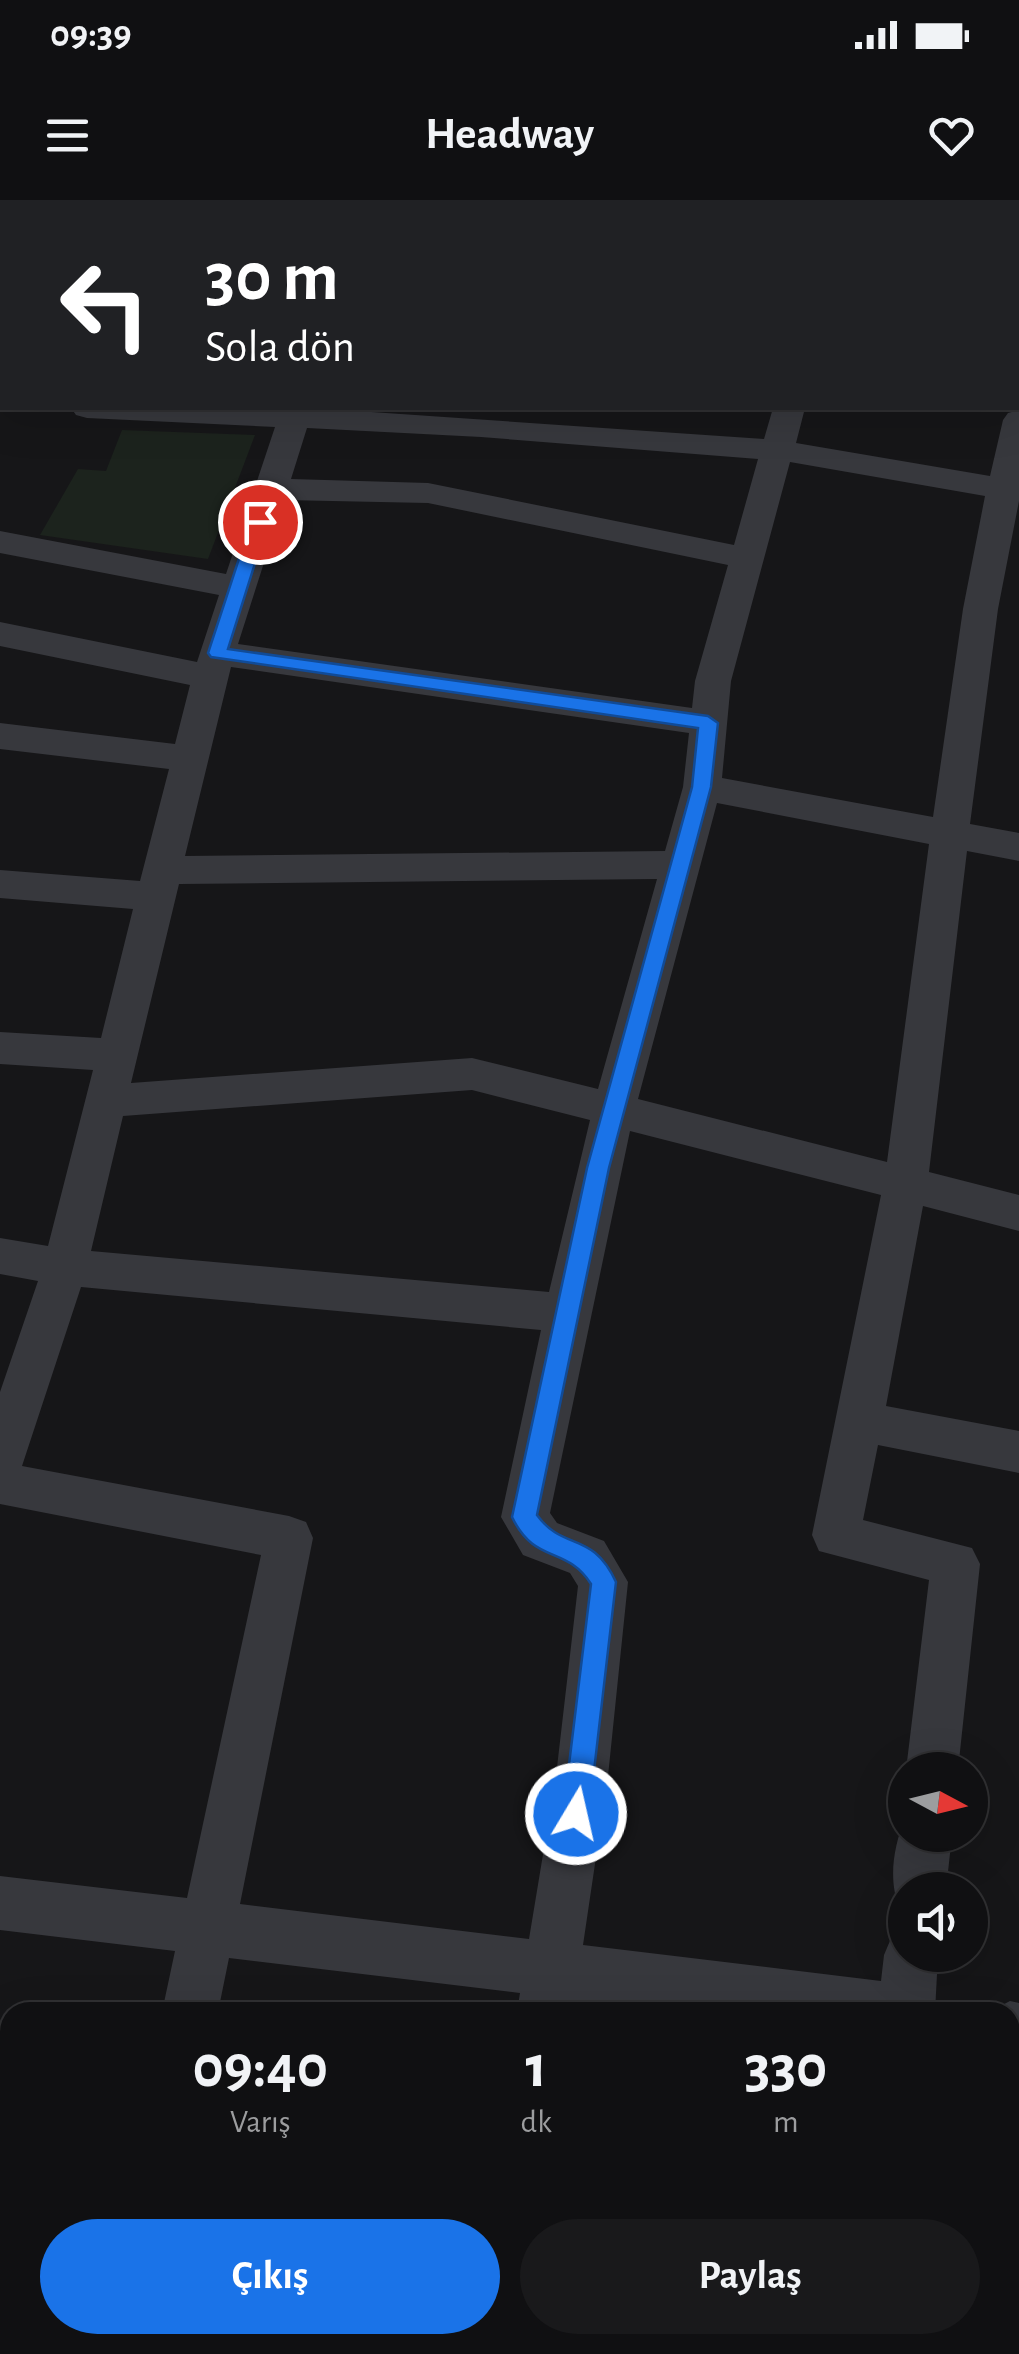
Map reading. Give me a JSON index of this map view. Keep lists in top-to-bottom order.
{
  "north": "right",
  "page": {
    "status": "09:39",
    "header": "Headway",
    "turn": ["30 m", "Sola dön"],
    "eta": [
      "09:40",
      "Varış",
      "1",
      "dk",
      "330",
      "m"
    ],
    "buttons": ["Çıkış", "Paylaş"]
  }
}
